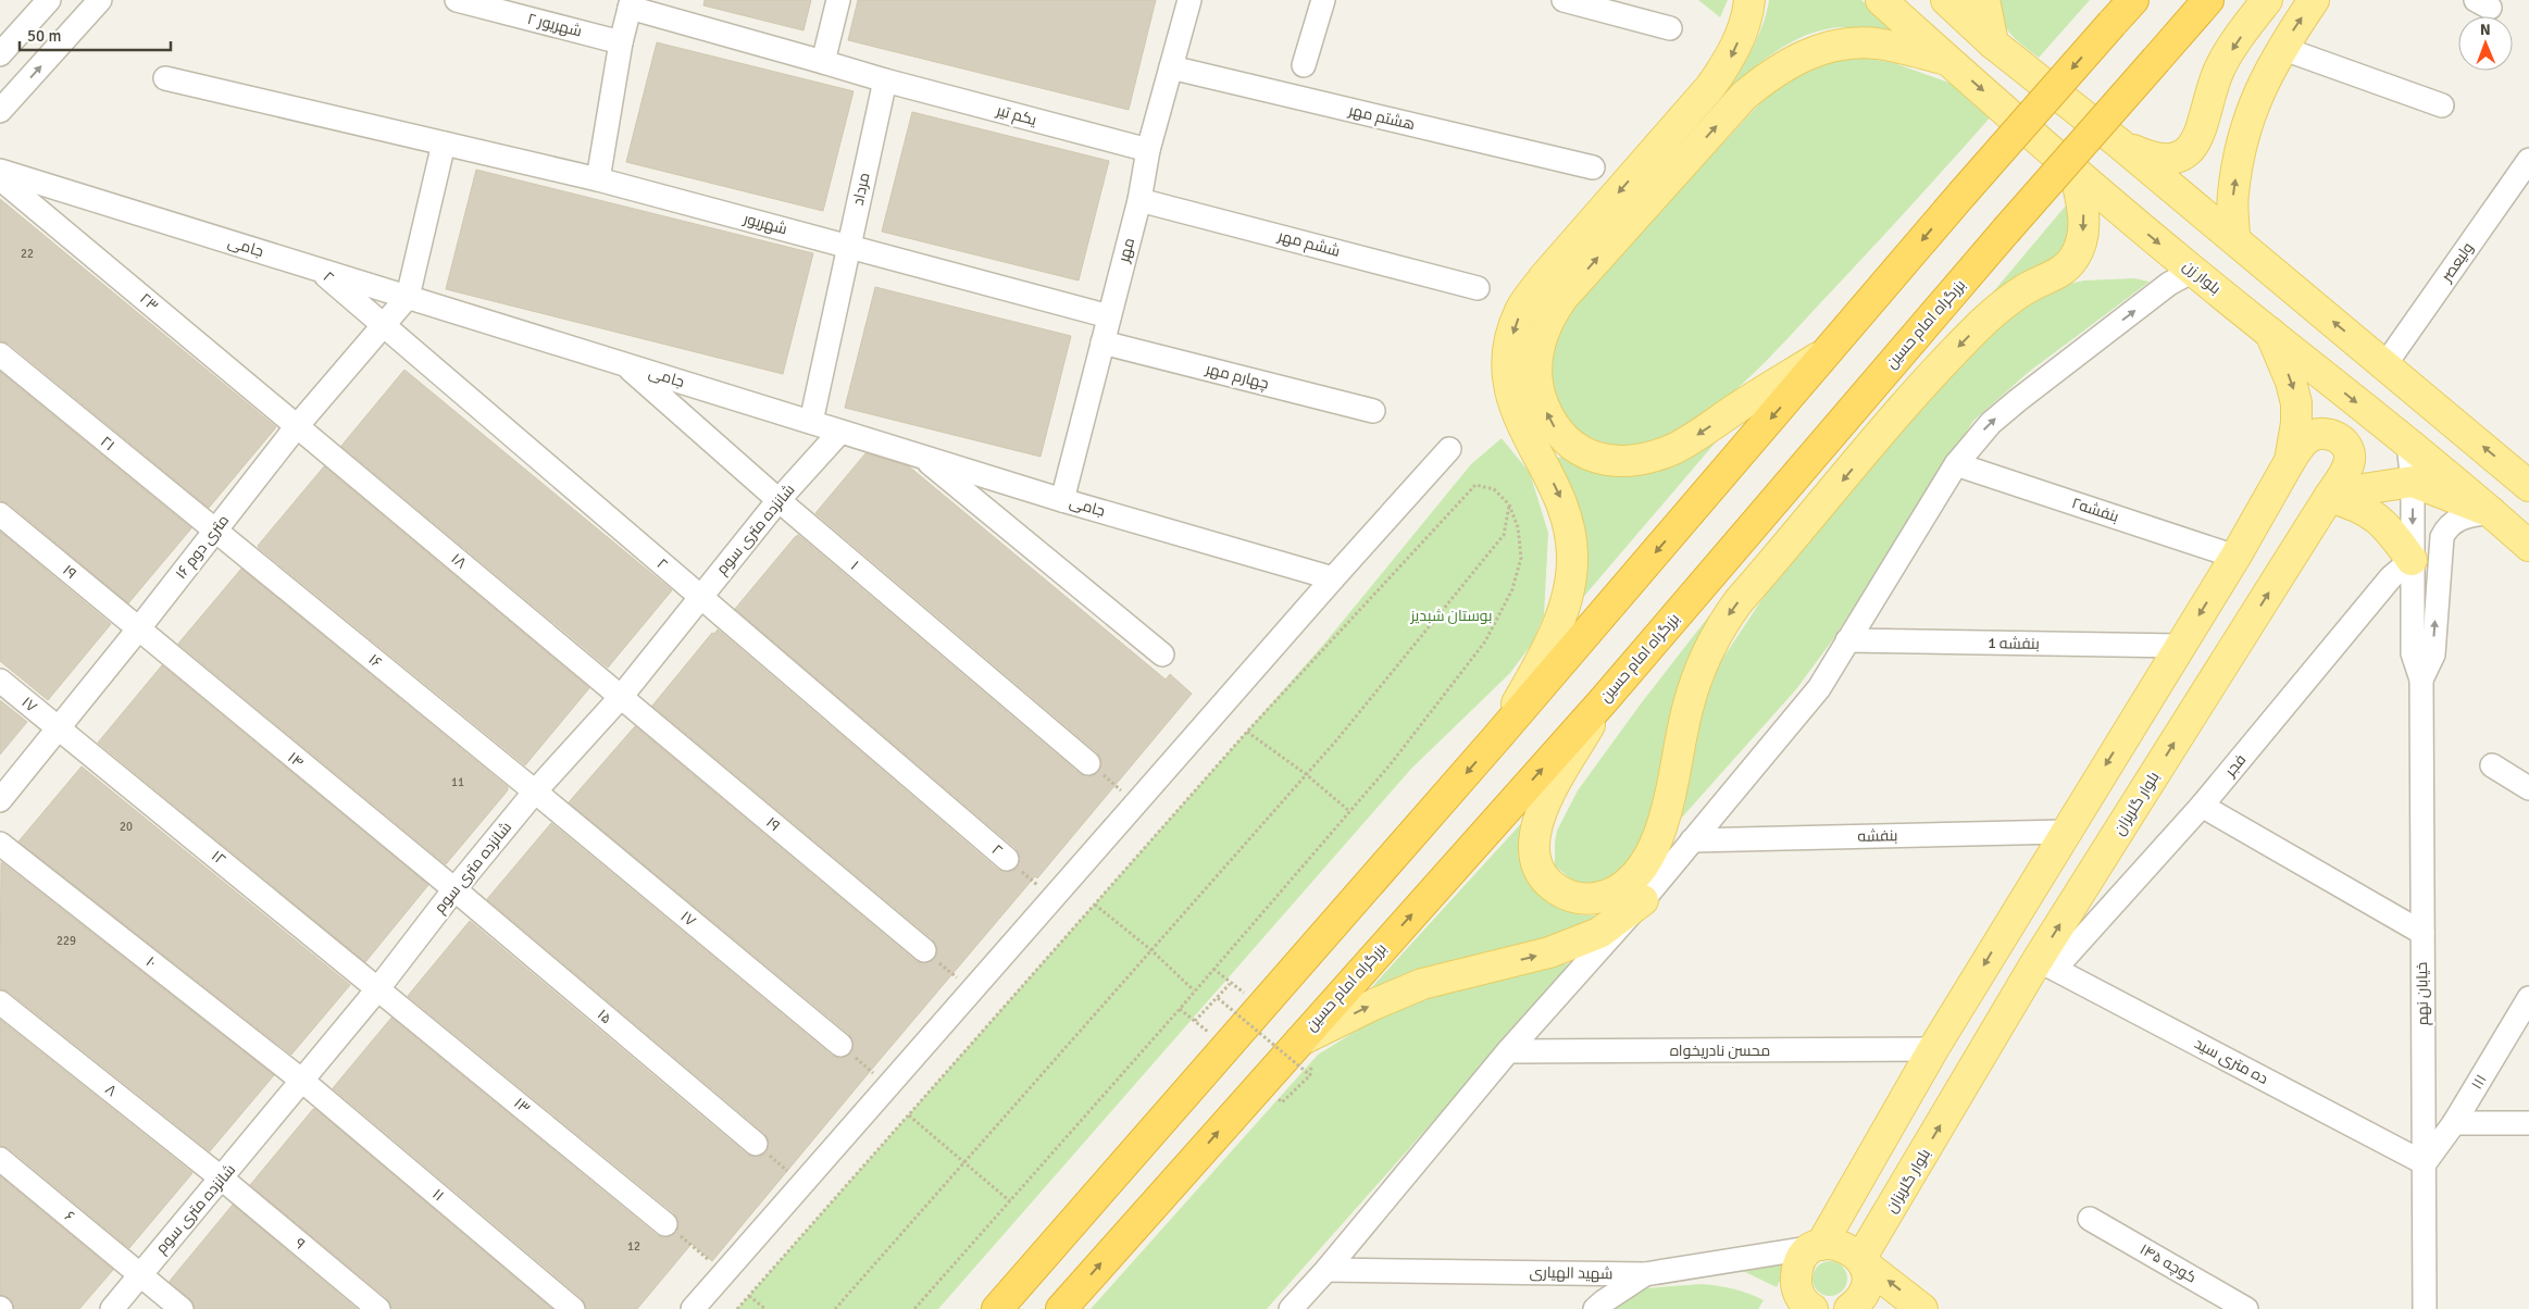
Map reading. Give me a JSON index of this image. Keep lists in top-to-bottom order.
{
  "streets": {
    "highway": ["بزرگراه امام حسین"],
    "main road": ["بلوار زن", "بلوار گلریزان"],
    "street": [
      "شهریور ۲",
      "یکم تیر",
      "هشتم مهر",
      "مرداد",
      "شهریور",
      "ششم مهر",
      "جامی",
      "مهر",
      "ولیعصر",
      "۲",
      "۲۳",
      "چهارم مهر",
      "۲۱",
      "بنفشه۲",
      "شانزده متری سوم",
      "۱۶ متری دوم",
      "۱۸",
      "۱",
      "۱۹",
      "بنفشه 1",
      "۱۶",
      "۱۷",
      "۱۴",
      "فجر",
      "بنفشه",
      "۱۲",
      "۱۰",
      "خیابان نهم",
      "۱۵",
      "محسن نادریخواه",
      "ده متری سید",
      "۱۱۱",
      "۸",
      "۱۳",
      "۱۱",
      "۶",
      "۹",
      "کوچه ۱۴۵",
      "شهید الهیاری"
    ]
  },
  "crossings": [
    ["یکم تیر", "مرداد"],
    ["یکم تیر", "مهر"],
    ["هشتم مهر", "مهر"],
    ["مرداد", "شهریور"],
    ["مرداد", "جامی"],
    ["شهریور", "مهر"],
    ["ششم مهر", "مهر"],
    ["جامی", "مهر"],
    ["جامی", "۲"],
    ["جامی", "شانزده متری سوم"],
    ["جامی", "۱۶ متری دوم"],
    ["جامی", "۱"],
    ["مهر", "چهارم مهر"],
    ["۲", "شانزده متری سوم"],
    ["۲", "۱۶ متری دوم"],
    ["بلوار زن", "خیابان نهم"],
    ["۲۳", "۱۶ متری دوم"],
    ["۲۳", "۱۸"],
    ["۲۱", "۱۶ متری دوم"],
    ["۲۱", "۱۶"],
    ["شانزده متری سوم", "۱۸"],
    ["شانزده متری سوم", "۱"],
    ["شانزده متری سوم", "۱۹"],
    ["شانزده متری سوم", "۱۶"],
    ["شانزده متری سوم", "۱۷"],
    ["شانزده متری سوم", "۱۴"],
    ["شانزده متری سوم", "۱۲"],
    ["شانزده متری سوم", "۱۰"],
    ["شانزده متری سوم", "۱۵"],
    ["شانزده متری سوم", "۸"],
    ["شانزده متری سوم", "۱۳"],
    ["شانزده متری سوم", "۱۱"],
    ["شانزده متری سوم", "۶"],
    ["شانزده متری سوم", "۹"],
    ["۱۶ متری دوم", "۱۸"],
    ["۱۶ متری دوم", "۱۹"],
    ["۱۶ متری دوم", "۱۶"],
    ["۱۶ متری دوم", "۱۷"],
    ["۱۶ متری دوم", "۱۴"],
    ["۱۶ متری دوم", "۱۲"],
    ["۱۸", "۱۹"],
    ["۱۹", "۱۴"],
    ["۱۶", "۱۷"],
    ["۱۷", "۱۲"],
    ["۱۴", "۱۵"],
    ["فجر", "بلوار گلریزان"],
    ["فجر", "خیابان نهم"],
    ["فجر", "ده متری سید"],
    ["بلوار گلریزان", "ده متری سید"],
    ["۱۲", "۱۳"],
    ["۱۰", "۱۱"],
    ["خیابان نهم", "ده متری سید"],
    ["خیابان نهم", "۱۱۱"],
    ["ده متری سید", "۱۱۱"],
    ["۸", "۹"]
  ],
  "parks": ["بوستان شبدیز"],
  "house_numbers": [
    "22",
    "11",
    "20",
    "229",
    "12"
  ],
  "scale_bar": "50 m",
  "north": "top"
}
